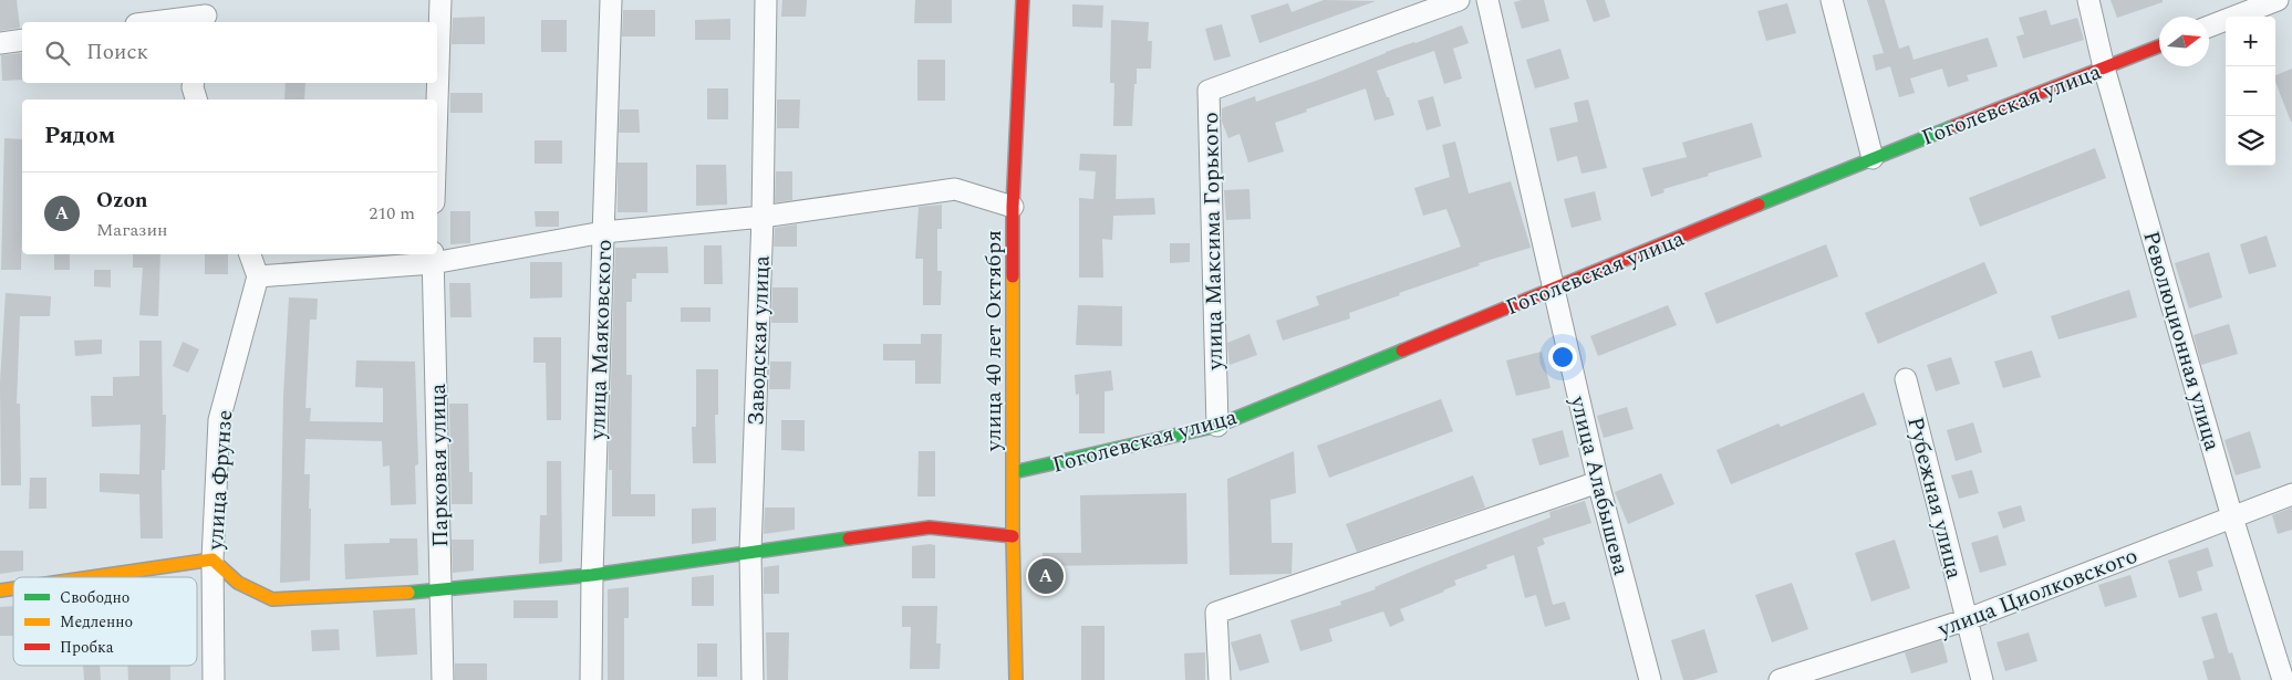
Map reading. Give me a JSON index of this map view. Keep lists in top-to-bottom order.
{
  "streets": {
    "street": [
      "Гоголевская улица",
      "улица Максима Горького",
      "улица Маяковского",
      "Заводская улица",
      "улица 40 лет Октября",
      "Революционная улица",
      "Парковая улица",
      "улица Фрунзе",
      "улица Алабышева",
      "Рубежная улица",
      "улица Циолковского"
    ]
  },
  "crossings": [
    ["Гоголевская улица", "улица Максима Горького"],
    ["Гоголевская улица", "улица 40 лет Октября"],
    ["Гоголевская улица", "Революционная улица"],
    ["Гоголевская улица", "улица Алабышева"],
    ["Революционная улица", "улица Циолковского"],
    ["Рубежная улица", "улица Циолковского"]
  ],
  "legend": ["Свободно", "Медленно", "Пробка"],
  "north": "right",
  "page": {
    "map_buttons": ["+", "−"],
    "search": "Поиск",
    "heading": "Рядом",
    "list": [
      {
        "mark": "A",
        "name": "Ozon",
        "note": "Магазин",
        "value": "210 m"
      }
    ],
    "pins": "A"
  }
}
